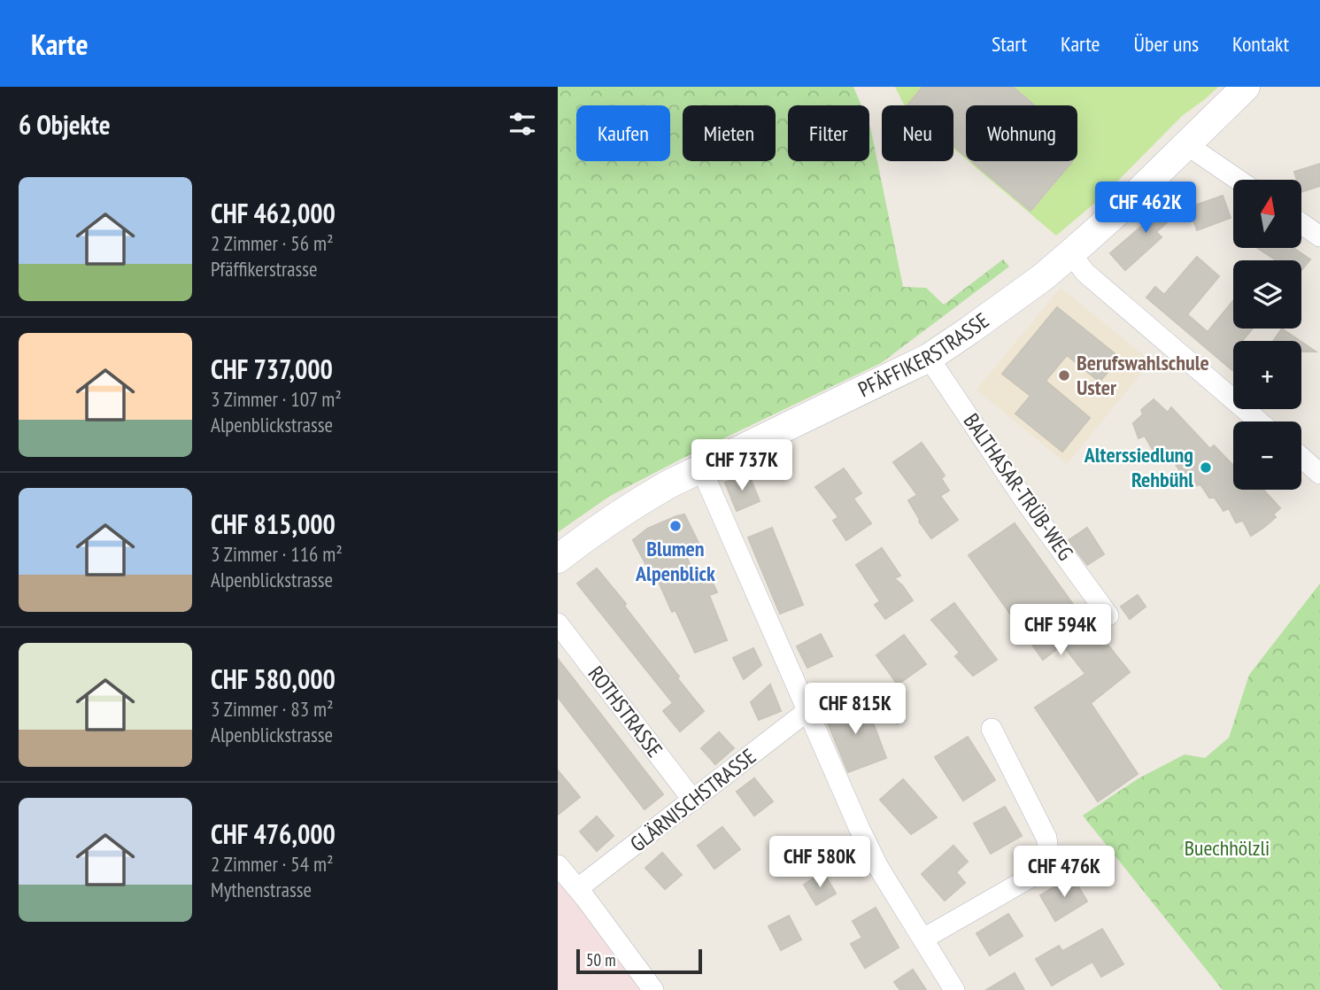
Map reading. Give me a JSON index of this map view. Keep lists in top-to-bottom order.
{
  "streets": {
    "main road": ["PFÄFFIKERSTRASSE"],
    "street": ["BALTHASAR-TRÜB-WEG", "ROTHSTRASSE", "GLÄRNISCHSTRASSE"]
  },
  "crossings": [
    ["PFÄFFIKERSTRASSE", "BALTHASAR-TRÜB-WEG"],
    ["ROTHSTRASSE", "GLÄRNISCHSTRASSE"]
  ],
  "parks": ["Buechhölzli"],
  "places": ["Berufswahlschule Uster", "Alterssiedlung Rehbühl", "Blumen Alpenblick"],
  "scale_bar": "50 m",
  "north": "top",
  "page": {
    "header": "Karte",
    "nav": [
      "Start",
      "Karte",
      "Über uns",
      "Kontakt"
    ],
    "heading": "6 Objekte",
    "chip": [
      "Kaufen",
      "Mieten",
      "Filter",
      "Neu",
      "Wohnung"
    ],
    "list": [
      {
        "name": "CHF 462,000",
        "note": "2 Zimmer · 56 m² · Pfäffikerstrasse"
      },
      {
        "name": "CHF 737,000",
        "note": "3 Zimmer · 107 m² · Alpenblickstrasse"
      },
      {
        "name": "CHF 815,000",
        "note": "3 Zimmer · 116 m² · Alpenblickstrasse"
      },
      {
        "name": "CHF 580,000",
        "note": "3 Zimmer · 83 m² · Alpenblickstrasse"
      },
      {
        "name": "CHF 476,000",
        "note": "2 Zimmer · 54 m² · Mythenstrasse"
      }
    ],
    "map_buttons": ["+", "−"],
    "price": [
      "CHF 462K",
      "CHF 737K",
      "CHF 594K",
      "CHF 815K",
      "CHF 580K",
      "CHF 476K"
    ],
    "scale": "50 m"
  }
}
